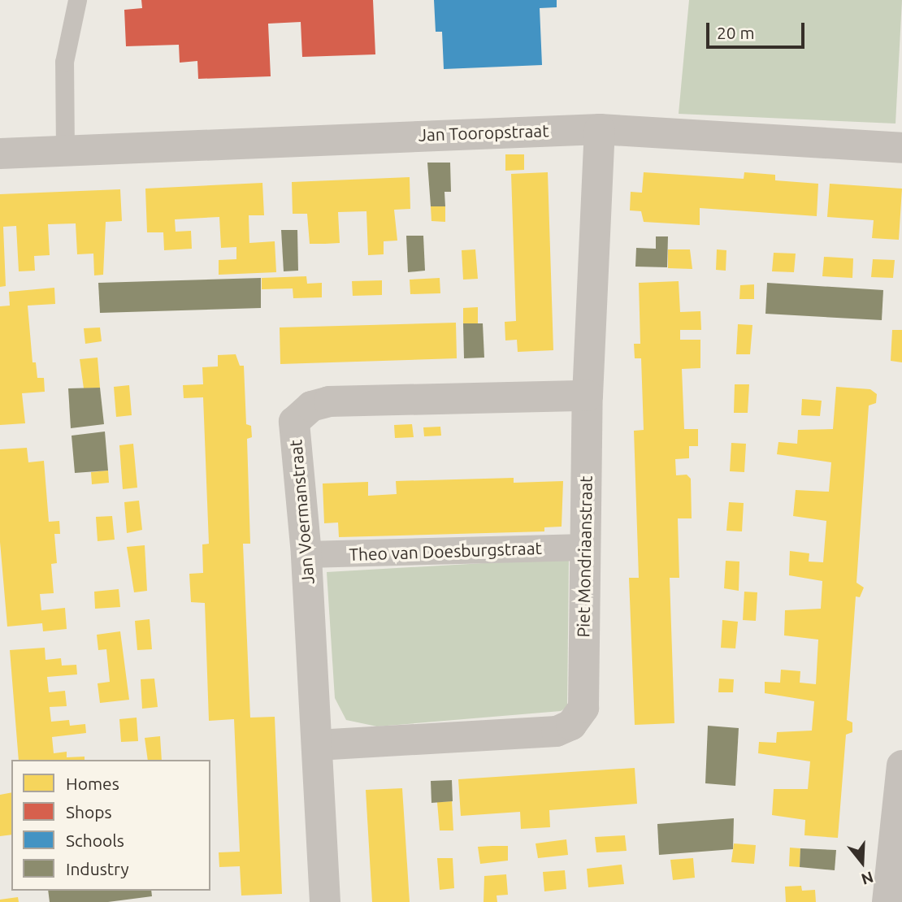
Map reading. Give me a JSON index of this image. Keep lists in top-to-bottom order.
{
  "streets": {
    "street": [
      "Jan Tooropstraat",
      "Jan Voermanstraat",
      "Theo van Doesburgstraat",
      "Piet Mondriaanstraat"
    ]
  },
  "crossings": [
    ["Jan Tooropstraat", "Piet Mondriaanstraat"],
    ["Jan Voermanstraat", "Theo van Doesburgstraat"],
    ["Jan Voermanstraat", "Piet Mondriaanstraat"],
    ["Theo van Doesburgstraat", "Piet Mondriaanstraat"]
  ],
  "legend": [
    "Homes",
    "Shops",
    "Schools",
    "Industry"
  ],
  "scale_bar": "20 m",
  "north": "bottom"
}
